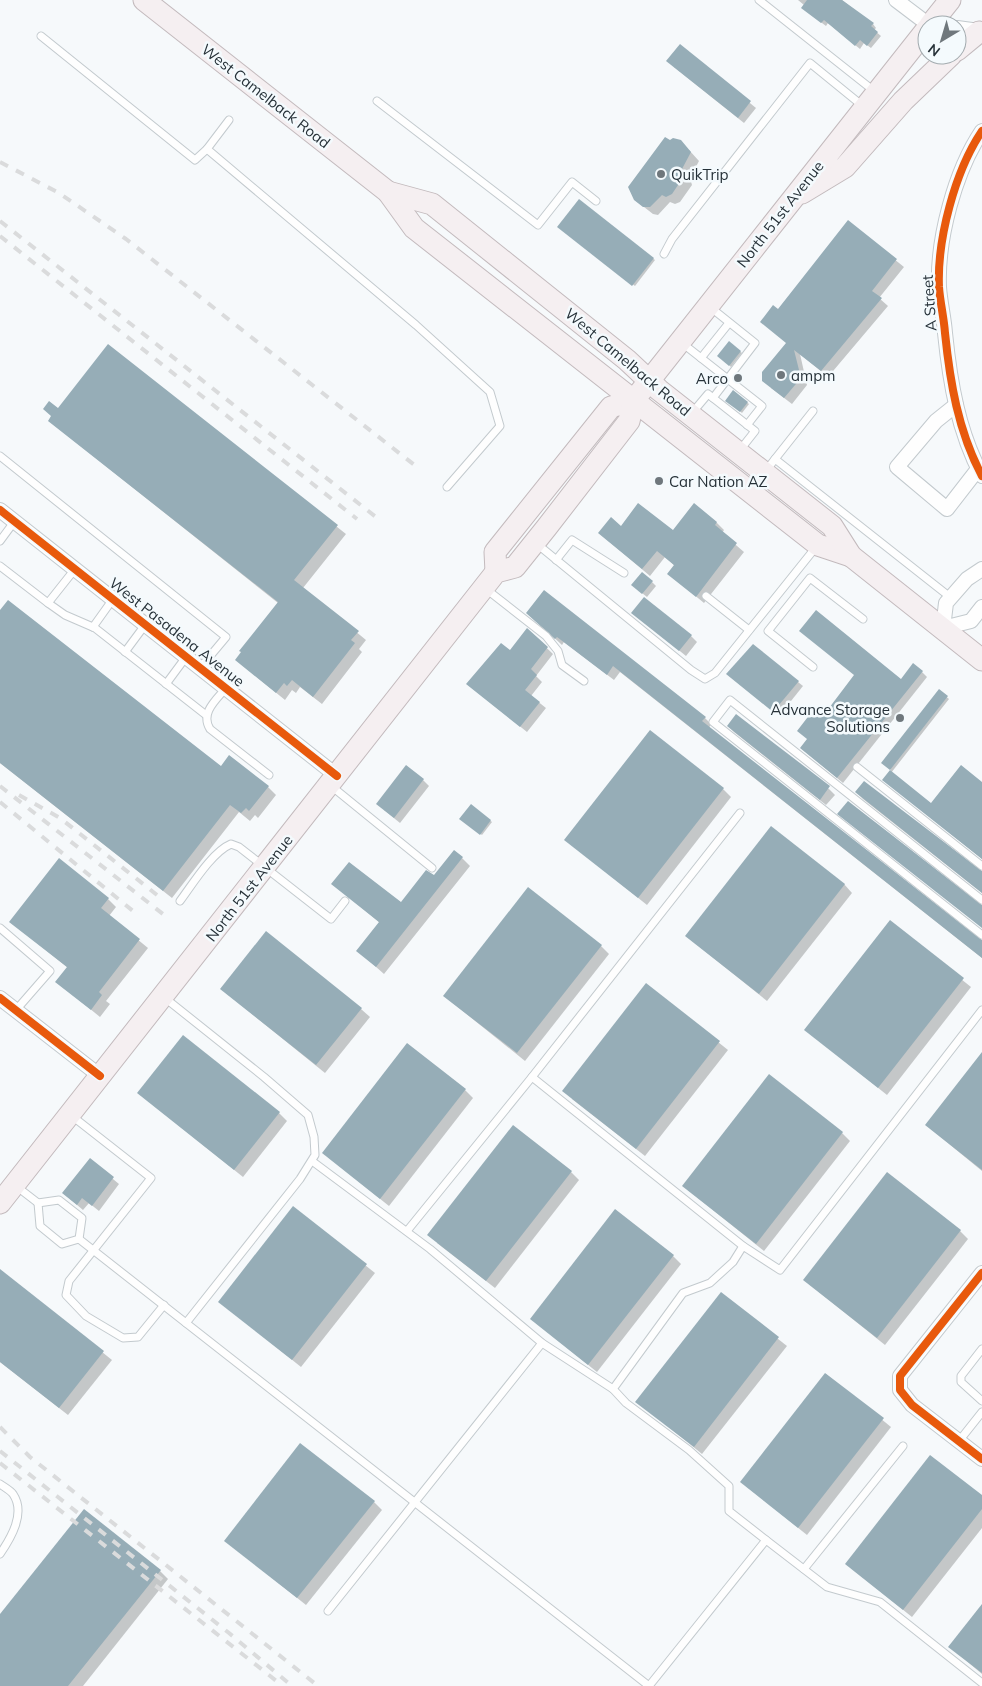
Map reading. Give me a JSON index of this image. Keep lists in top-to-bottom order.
{
  "streets": {
    "main road": ["West Camelback Road", "North 51st Avenue"],
    "street": ["A Street", "West Pasadena Avenue"]
  },
  "crossings": [
    ["West Camelback Road", "North 51st Avenue"],
    ["North 51st Avenue", "West Pasadena Avenue"]
  ],
  "places": [
    "QuikTrip",
    "ampm",
    "Arco",
    "Car Nation AZ",
    "Advance Storage Solutions"
  ],
  "north": "bottom left"
}
